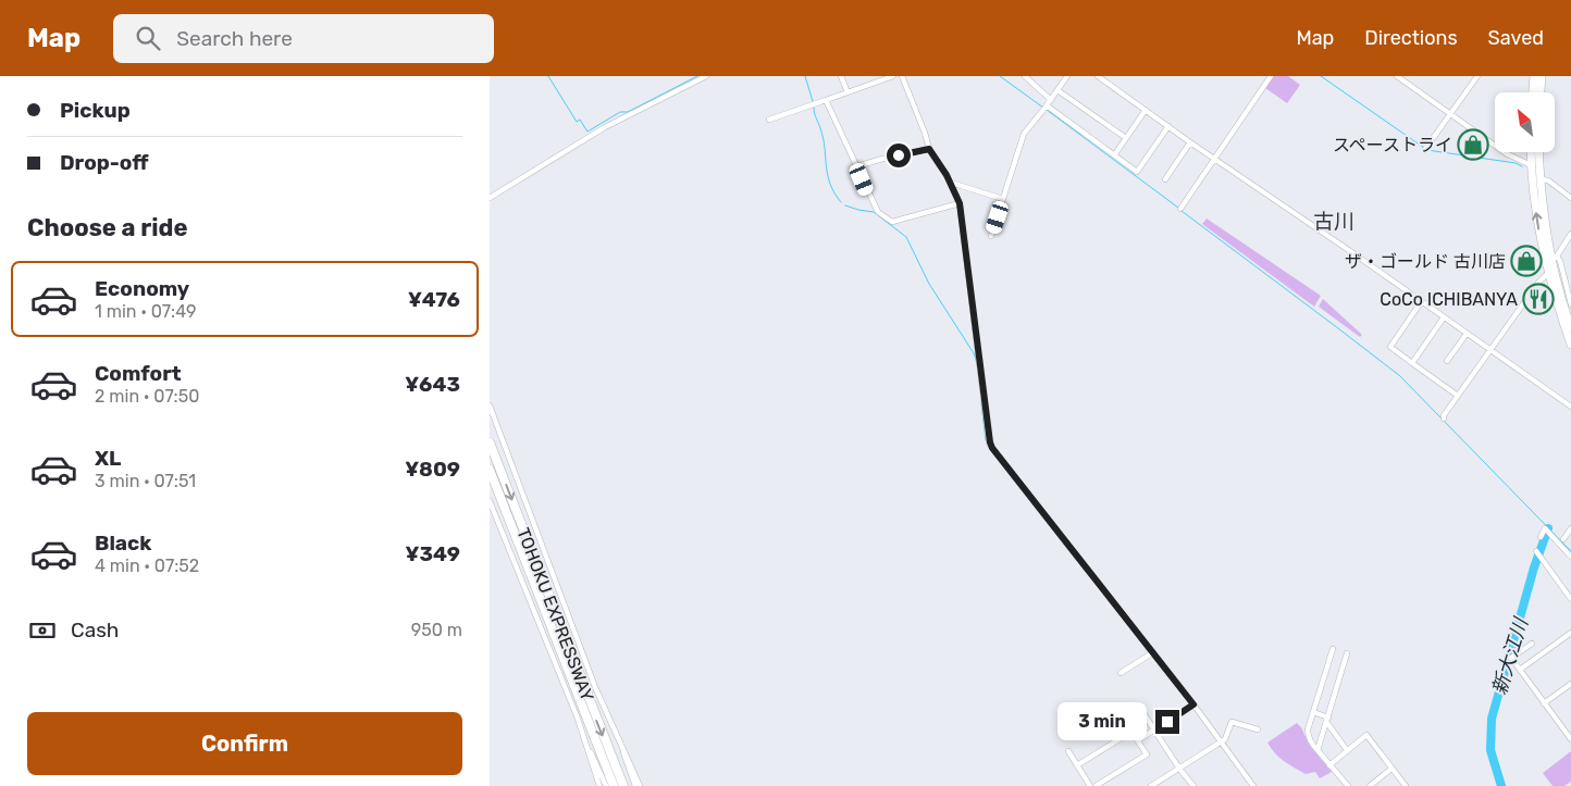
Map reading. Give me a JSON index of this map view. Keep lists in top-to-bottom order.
{
  "streets": {
    "highway": ["TOHOKU EXPRESSWAY"]
  },
  "districts": ["古川"],
  "water": ["新大江川"],
  "places": {
    "shop": ["スペーストライ", "ザ・ゴールド 古川店"],
    "restaurant": ["CoCo ICHIBANYA"]
  },
  "north": "top left",
  "page": {
    "header": "Map",
    "search": "Search here",
    "nav": ["Map", "Directions", "Saved"],
    "banner": ["Pickup", "Drop-off"],
    "heading": "Choose a ride",
    "list": [
      {
        "name": "Economy",
        "note": "1 min · 07:49",
        "value": "¥476"
      },
      {
        "name": "Comfort",
        "note": "2 min · 07:50",
        "value": "¥643"
      },
      {
        "name": "XL",
        "note": "3 min · 07:51",
        "value": "¥809"
      },
      {
        "name": "Black",
        "note": "4 min · 07:52",
        "value": "¥349"
      }
    ],
    "pay": ["Cash", "950 m"],
    "buttons": "Confirm",
    "bubble": "3 min"
  }
}
